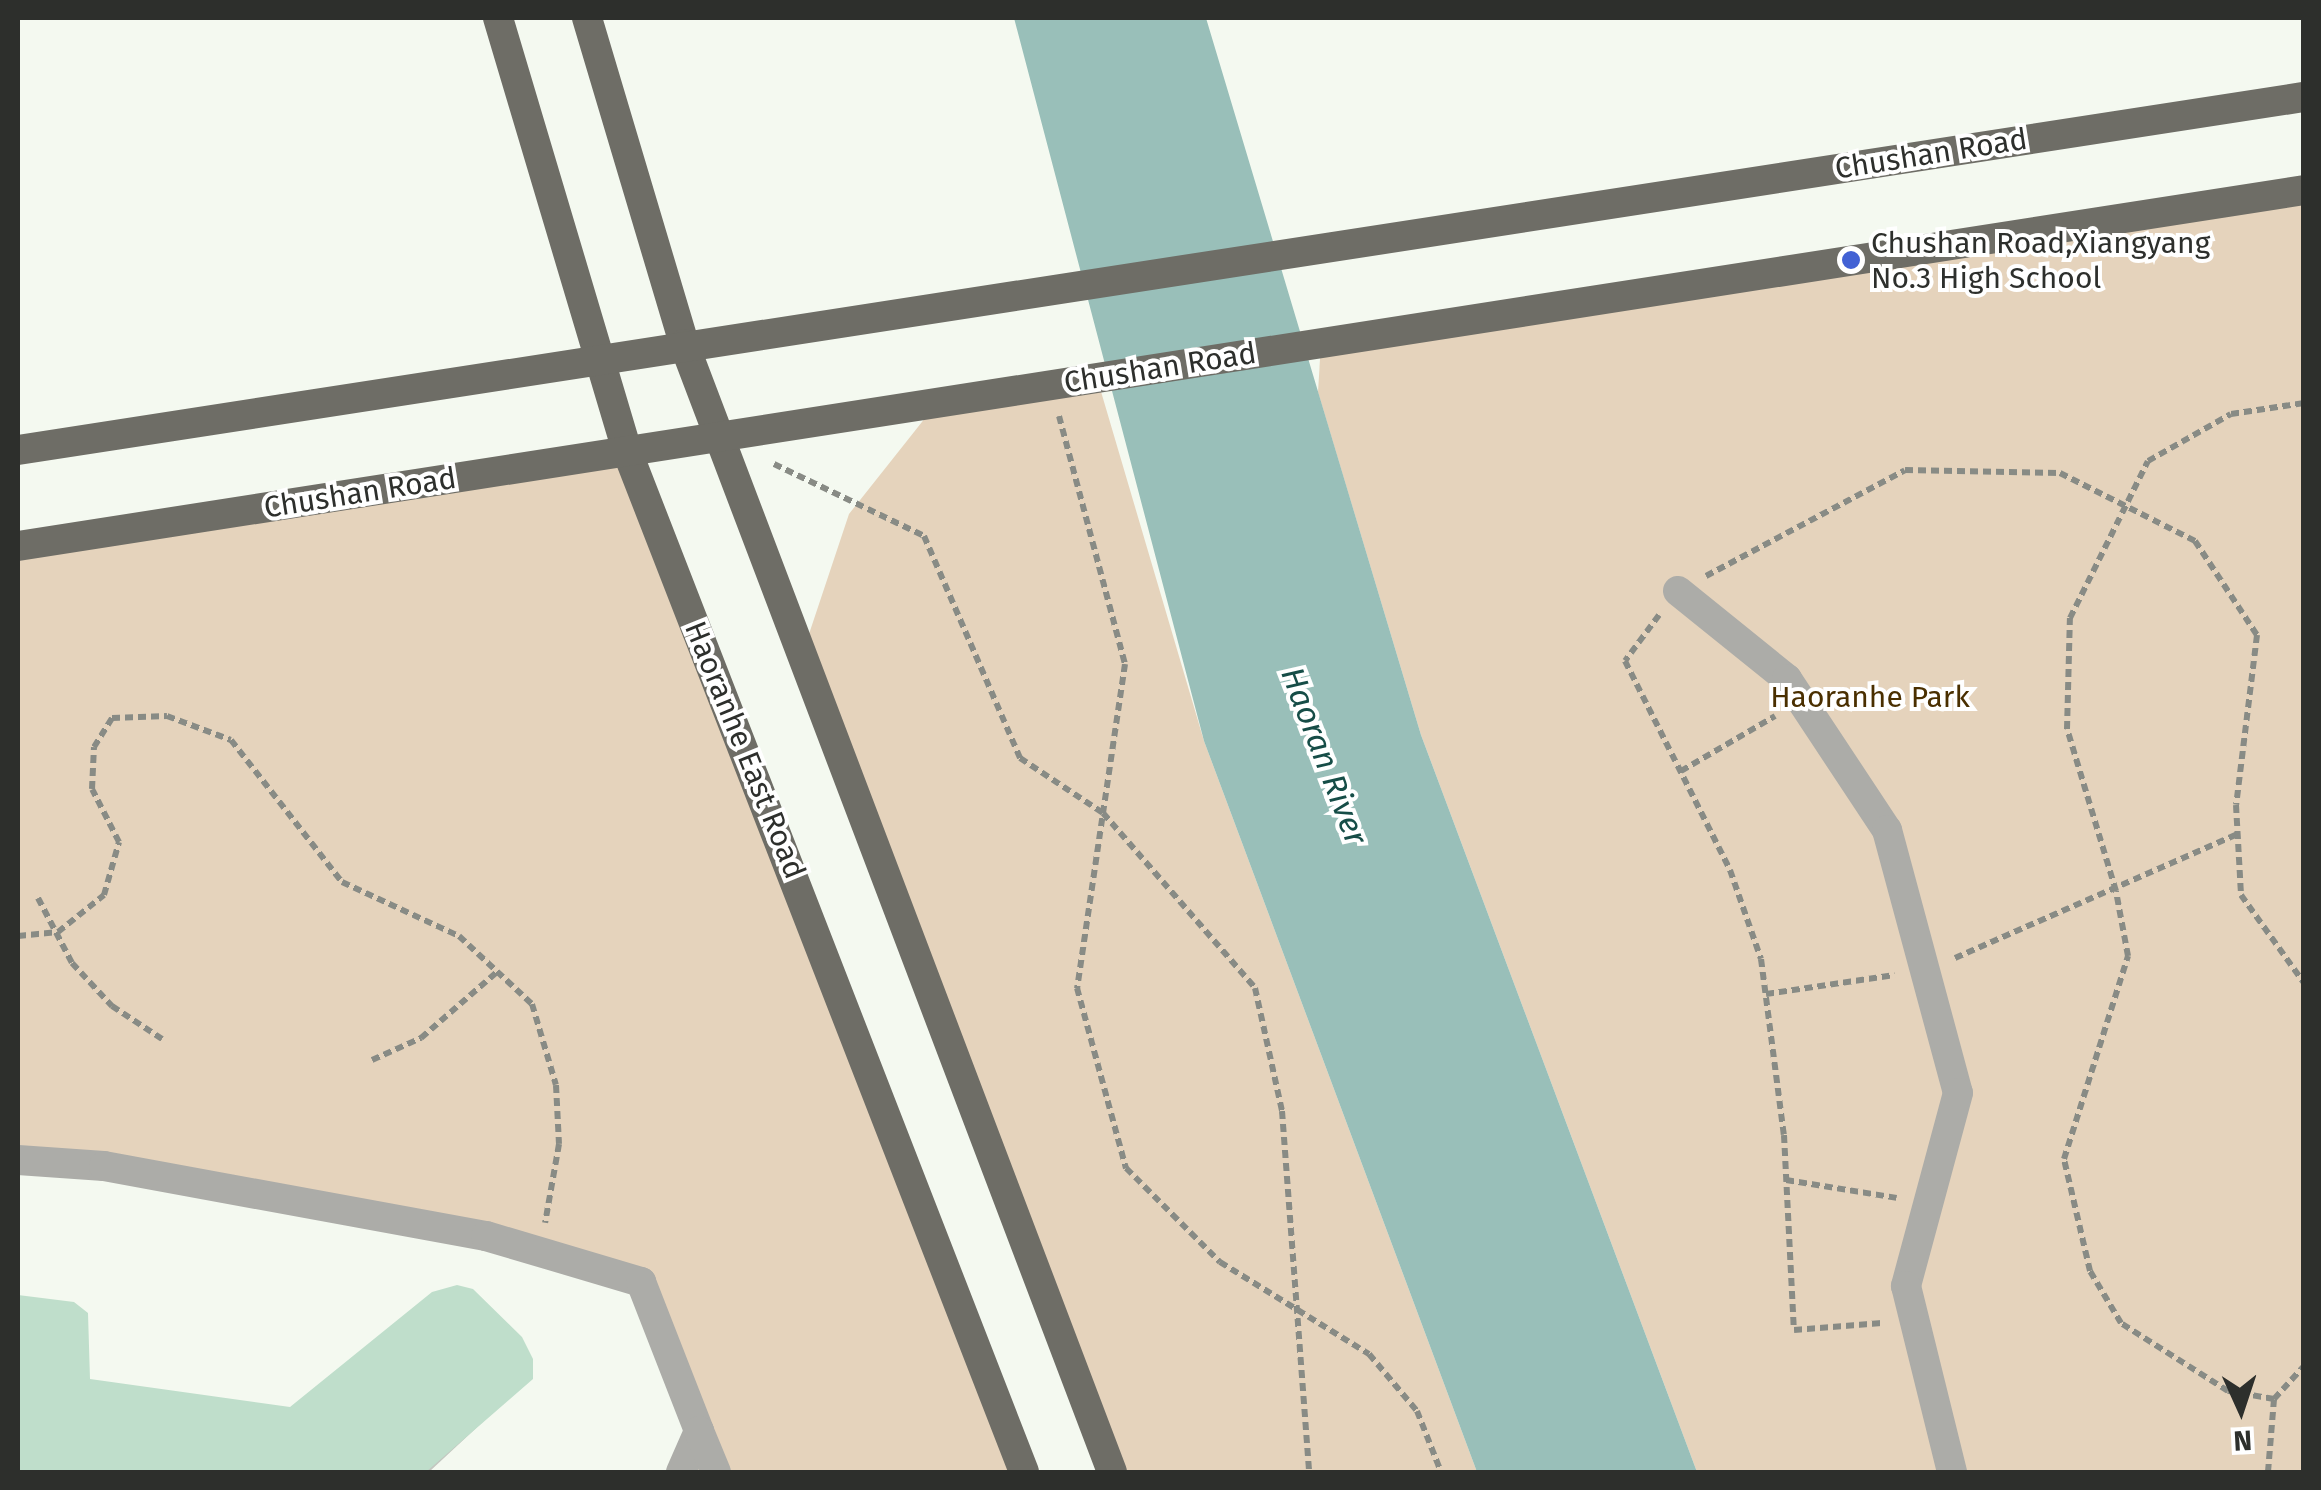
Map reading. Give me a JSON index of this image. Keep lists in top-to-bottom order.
{
  "streets": {
    "main road": ["Chushan Road", "Haoranhe East Road"]
  },
  "crossings": [
    ["Chushan Road", "Haoranhe East Road"]
  ],
  "water": ["Haoran River"],
  "parks": ["Haoranhe Park"],
  "places": ["Chushan Road,Xiangyang No.3 High School"],
  "north": "bottom"
}
